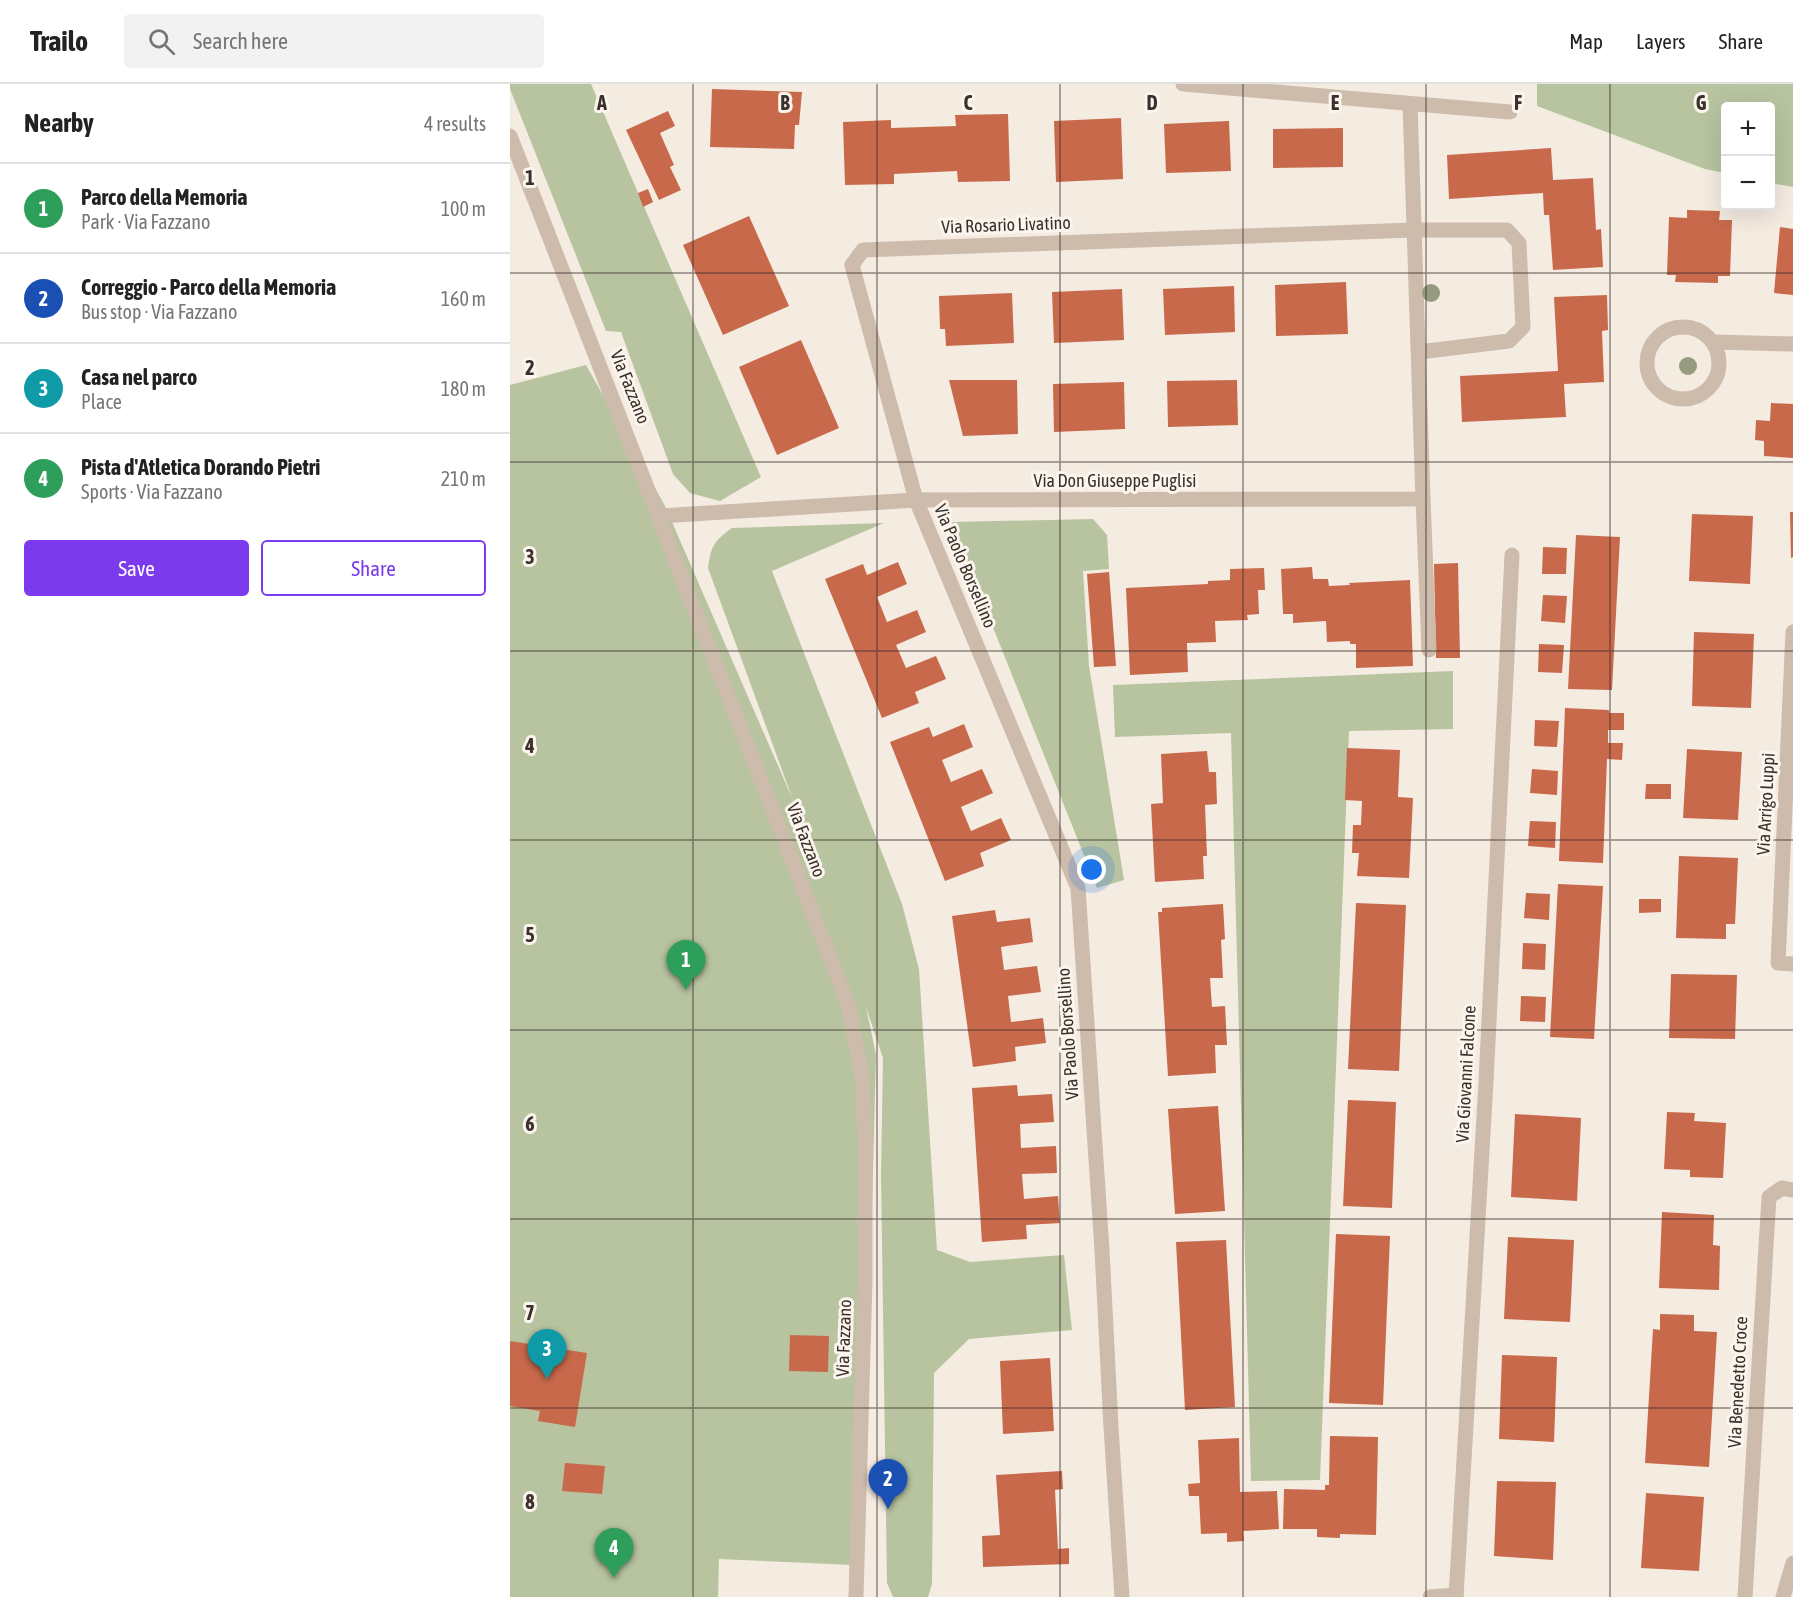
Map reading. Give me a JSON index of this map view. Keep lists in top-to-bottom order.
{
  "streets": {
    "street": [
      "Via Rosario Livatino",
      "Via Fazzano",
      "Via Don Giuseppe Puglisi",
      "Via Paolo Borsellino",
      "Via Arrigo Luppi",
      "Via Giovanni Falcone",
      "Via Benedetto Croce"
    ]
  },
  "crossings": [
    ["Via Rosario Livatino", "Via Don Giuseppe Puglisi"],
    ["Via Rosario Livatino", "Via Paolo Borsellino"],
    ["Via Fazzano", "Via Don Giuseppe Puglisi"],
    ["Via Don Giuseppe Puglisi", "Via Paolo Borsellino"]
  ],
  "page": {
    "header": "Trailo",
    "search": "Search here",
    "nav": ["Map", "Layers", "Share"],
    "heading": ["Nearby", "4 results"],
    "map_buttons": ["+", "−"],
    "list": [
      {
        "mark": "1",
        "name": "Parco della Memoria",
        "note": "Park · Via Fazzano",
        "value": "100 m"
      },
      {
        "mark": "2",
        "name": "Correggio - Parco della Memoria",
        "note": "Bus stop · Via Fazzano",
        "value": "160 m"
      },
      {
        "mark": "3",
        "name": "Casa nel parco",
        "note": "Place",
        "value": "180 m"
      },
      {
        "mark": "4",
        "name": "Pista d'Atletica Dorando Pietri",
        "note": "Sports · Via Fazzano",
        "value": "210 m"
      }
    ],
    "buttons": ["Save", "Share"],
    "pins": [
      "1",
      "3",
      "2",
      "4"
    ]
  },
  "grid": {
    "columns": [
      "A",
      "B",
      "C",
      "D",
      "E",
      "F",
      "G"
    ],
    "rows": [
      "1",
      "2",
      "3",
      "4",
      "5",
      "6",
      "7",
      "8"
    ]
  }
}
